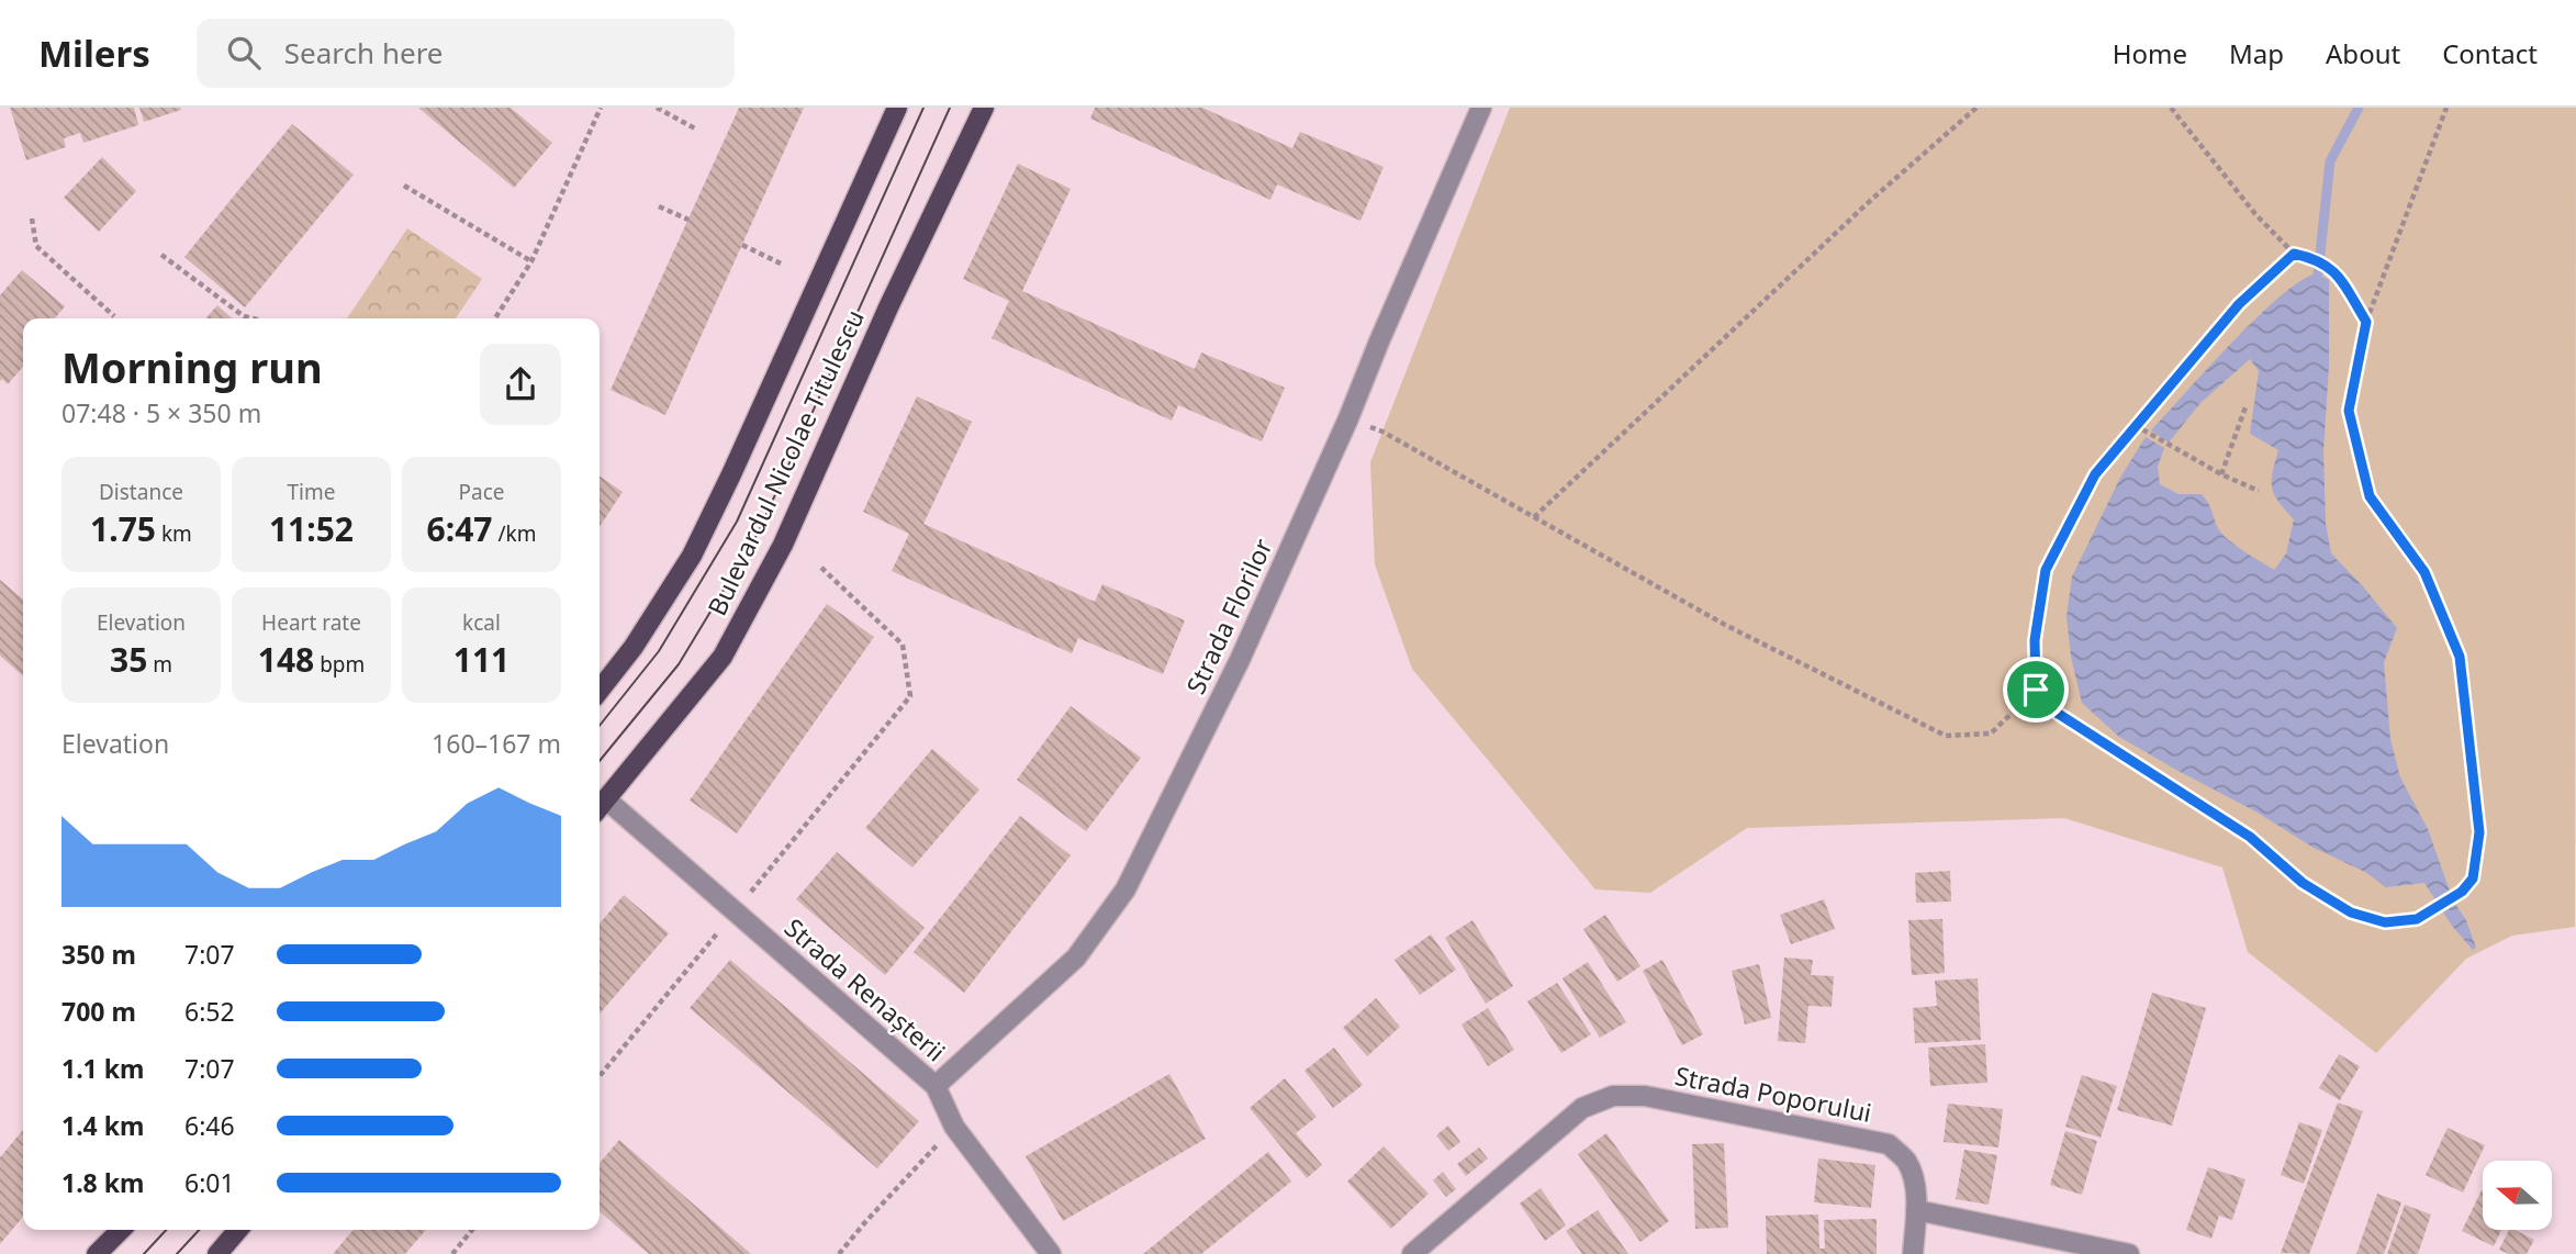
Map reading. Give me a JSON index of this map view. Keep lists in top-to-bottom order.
{
  "streets": {
    "main road": ["Bulevardul Nicolae Titulescu"],
    "street": ["Strada Florilor", "Strada Renașterii", "Strada Poporului"]
  },
  "crossings": [
    ["Bulevardul Nicolae Titulescu", "Strada Renașterii"],
    ["Strada Florilor", "Strada Renașterii"]
  ],
  "north": "left",
  "page": {
    "header": "Milers",
    "search": "Search here",
    "nav": [
      "Home",
      "Map",
      "About",
      "Contact"
    ],
    "heading": ["Morning run", "07:48 · 5 × 350 m"],
    "stats": [
      ["Distance", "1.75 km"],
      ["Time", "11:52"],
      ["Pace", "6:47 /km"],
      ["Elevation", "35 m"],
      ["Heart rate", "148 bpm"],
      ["kcal", "111"]
    ],
    "chart": ["Elevation", "160–167 m"],
    "list": [
      {
        "name": "350 m",
        "note": "7:07"
      },
      {
        "name": "700 m",
        "note": "6:52"
      },
      {
        "name": "1.1 km",
        "note": "7:07"
      },
      {
        "name": "1.4 km",
        "note": "6:46"
      },
      {
        "name": "1.8 km",
        "note": "6:01"
      }
    ]
  }
}
